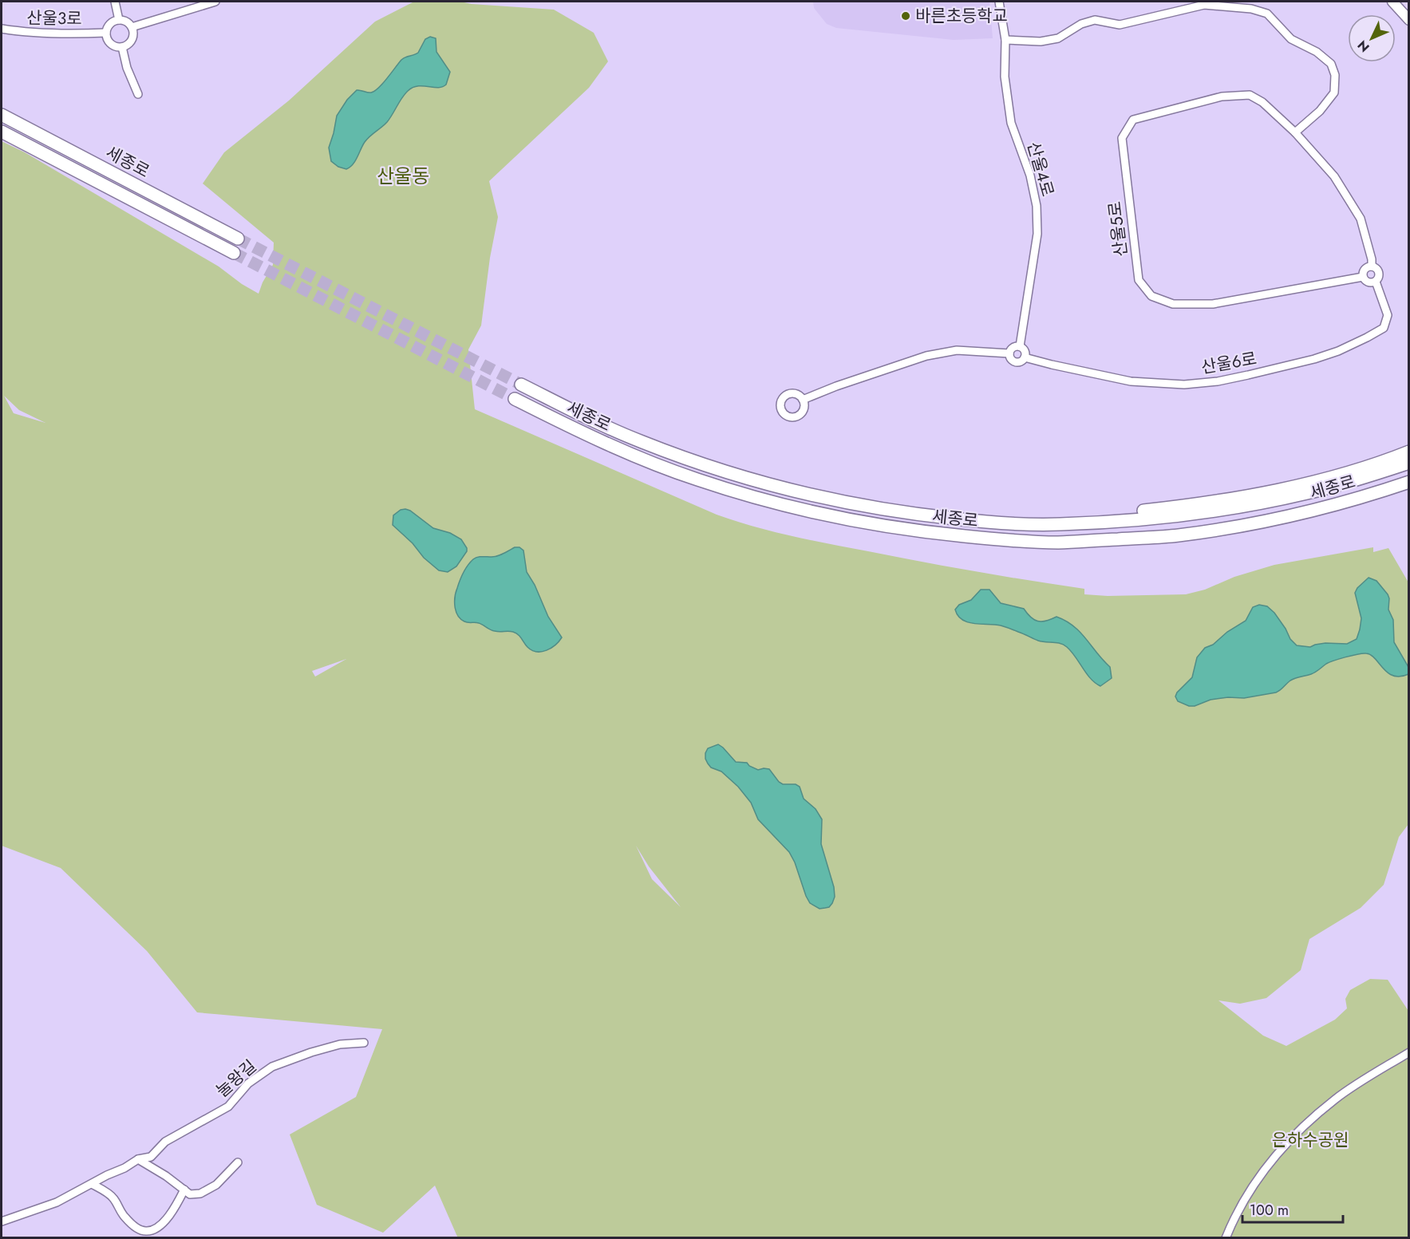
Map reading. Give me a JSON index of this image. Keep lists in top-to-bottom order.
{
  "streets": {
    "highway": ["세종로"],
    "street": [
      "산울3로",
      "산울4로",
      "산울5로",
      "산울6로",
      "눌왕길"
    ]
  },
  "crossings": [
    ["산울4로", "산울6로"],
    ["산울5로", "산울6로"]
  ],
  "districts": ["산울동"],
  "parks": ["은하수공원"],
  "places": ["바른초등학교"],
  "scale_bar": "100 m",
  "north": "bottom left"
}
